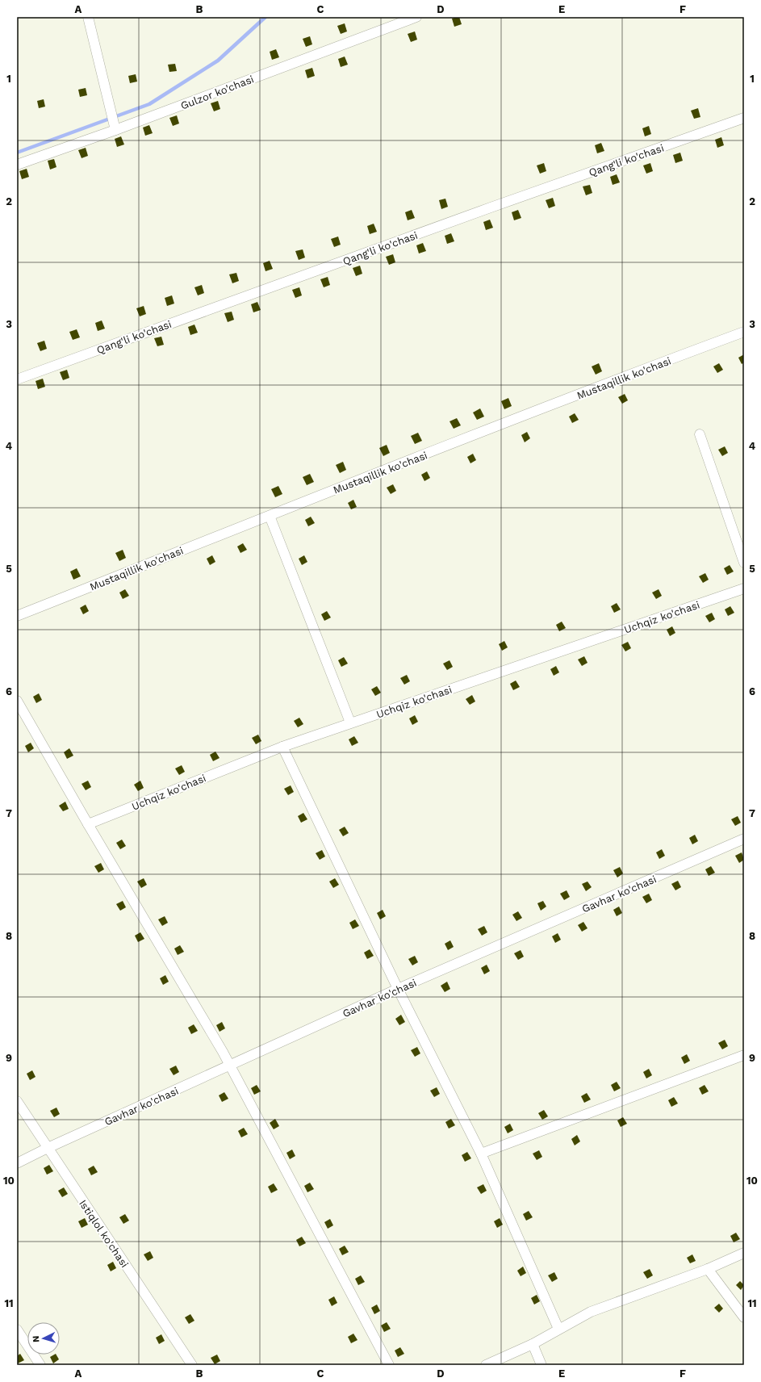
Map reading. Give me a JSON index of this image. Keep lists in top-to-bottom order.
{
  "streets": {
    "street": [
      "Gulzor ko'chasi",
      "Qang'li ko'chasi",
      "Mustaqillik ko'chasi",
      "Uchqiz ko'chasi",
      "Gavhar ko'chasi",
      "Istiqlol ko'chasi"
    ]
  },
  "crossings": [
    ["Gavhar ko'chasi", "Istiqlol ko'chasi"]
  ],
  "north": "left",
  "grid": {
    "columns": [
      "A",
      "B",
      "C",
      "D",
      "E",
      "F"
    ],
    "rows": [
      "1",
      "2",
      "3",
      "4",
      "5",
      "6",
      "7",
      "8",
      "9",
      "10",
      "11"
    ]
  }
}
